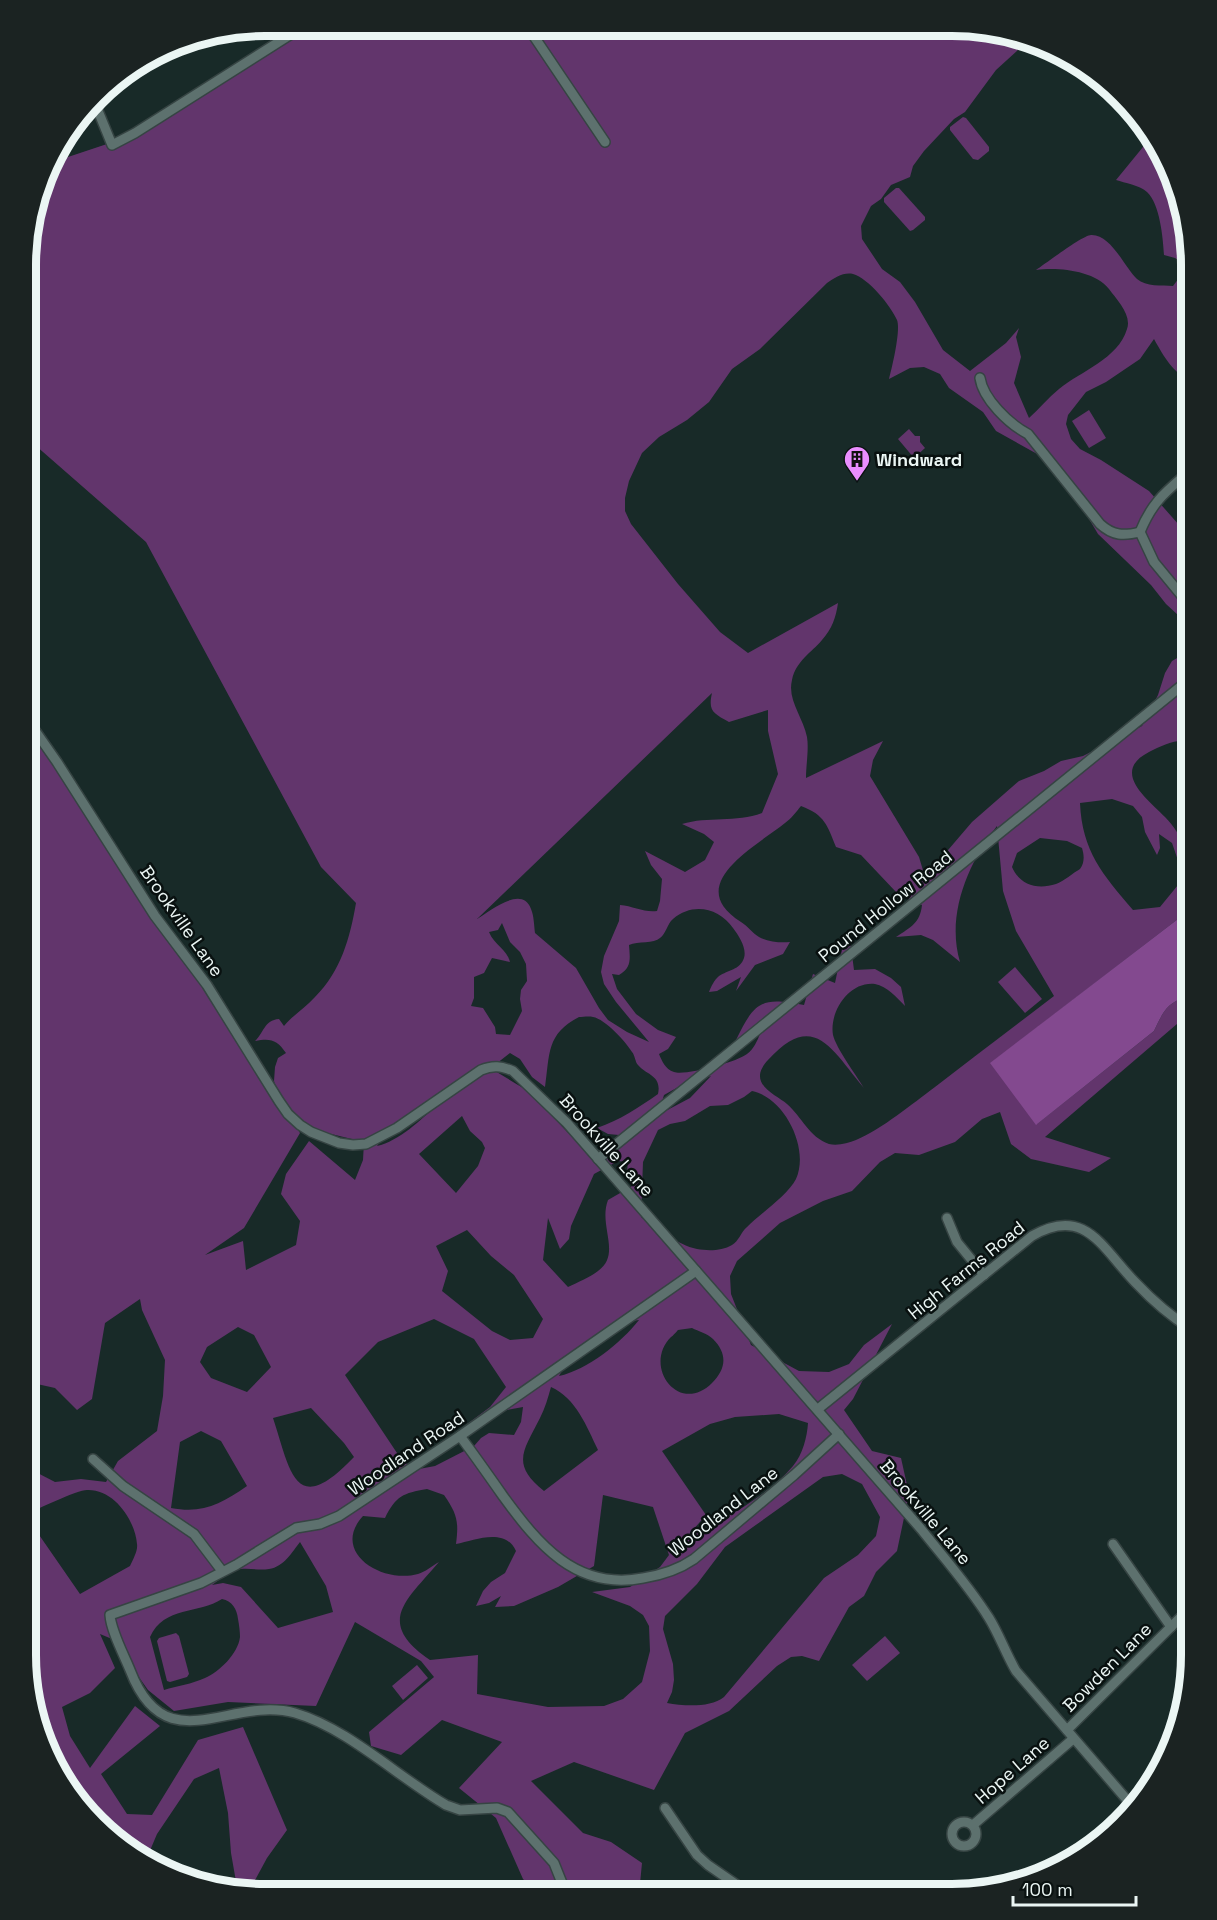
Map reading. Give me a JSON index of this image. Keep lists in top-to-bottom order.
{
  "streets": {
    "street": [
      "Pound Hollow Road",
      "Brookville Lane",
      "High Farms Road",
      "Woodland Road",
      "Woodland Lane",
      "Bowden Lane",
      "Hope Lane"
    ]
  },
  "crossings": [
    ["Pound Hollow Road", "Brookville Lane"],
    ["Brookville Lane", "High Farms Road"],
    ["Brookville Lane", "Woodland Road"],
    ["Brookville Lane", "Woodland Lane"],
    ["Brookville Lane", "Bowden Lane"],
    ["Brookville Lane", "Hope Lane"],
    ["Woodland Road", "Woodland Lane"],
    ["Bowden Lane", "Hope Lane"]
  ],
  "places": {
    "building": ["Windward"]
  },
  "scale_bar": "100 m"
}
